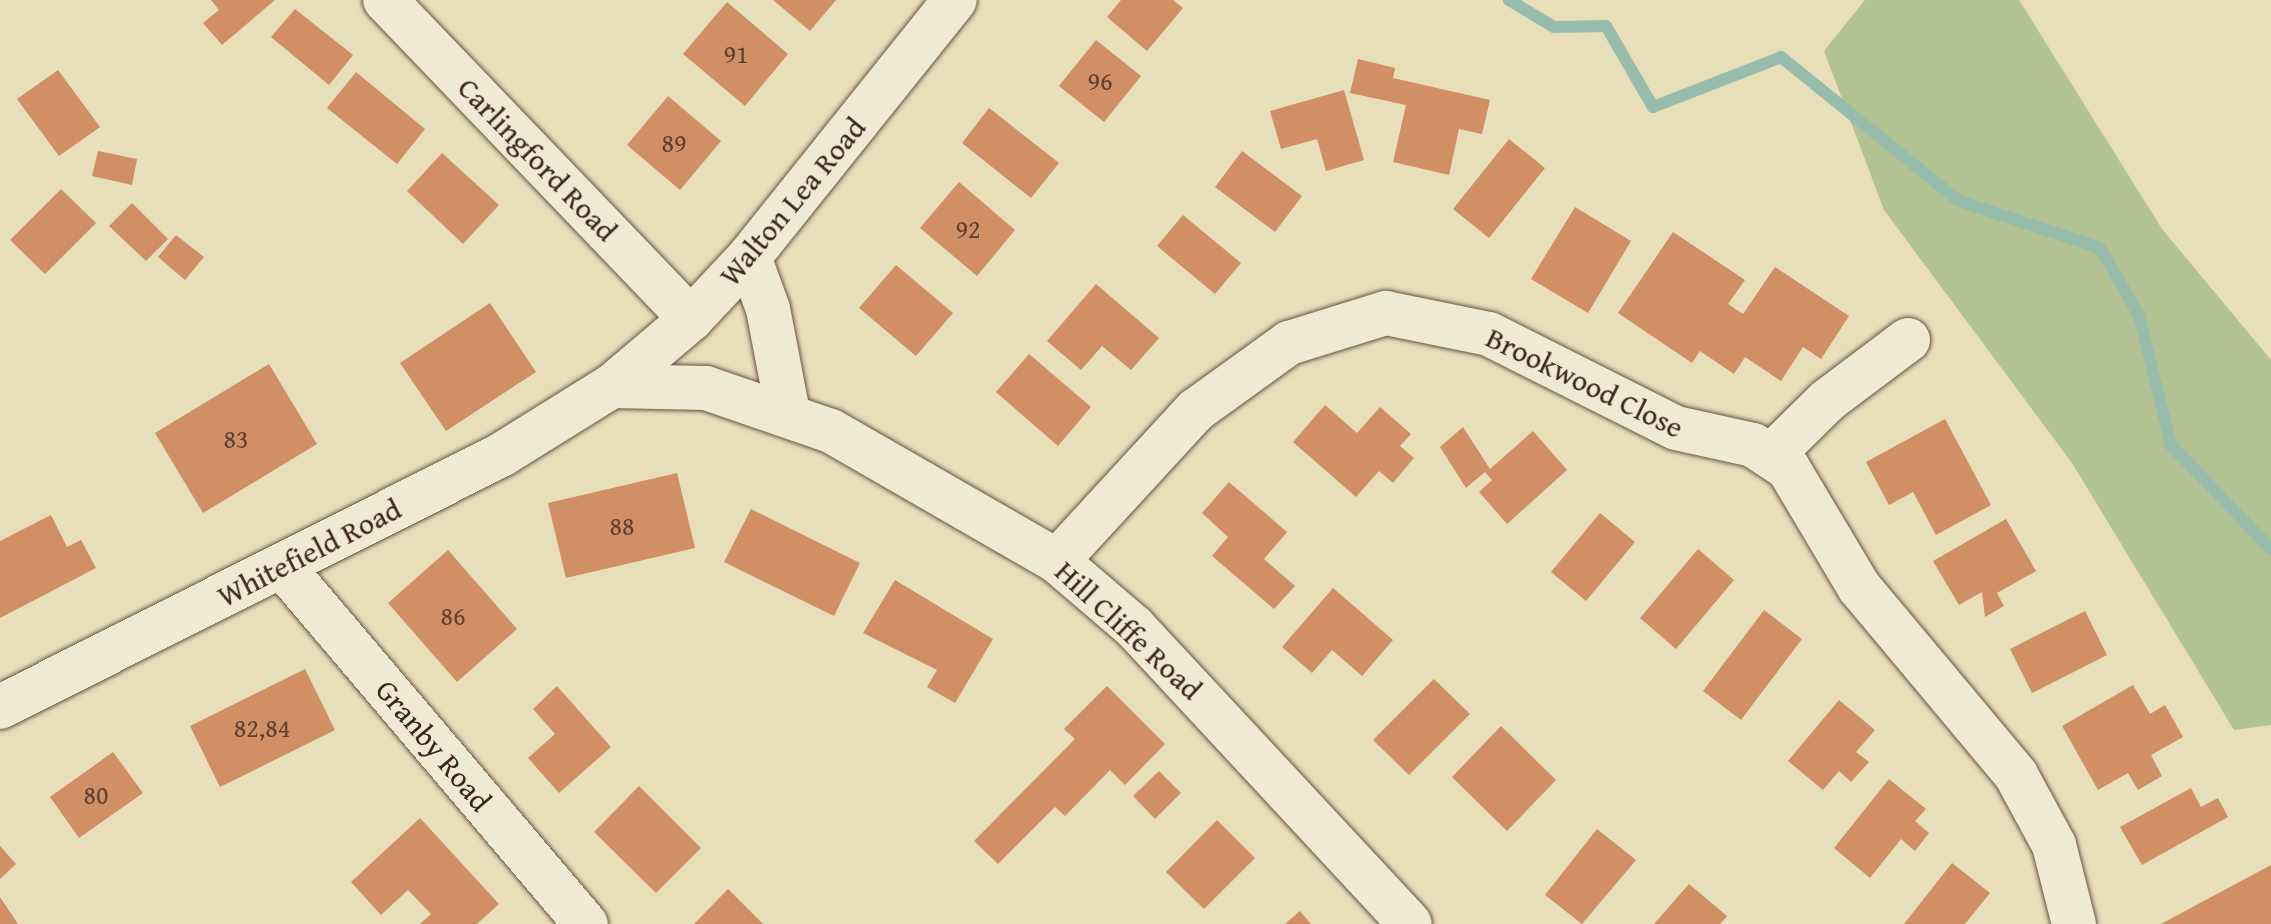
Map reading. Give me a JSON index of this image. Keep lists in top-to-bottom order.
{
  "streets": {
    "street": [
      "Carlingford Road",
      "Walton Lea Road",
      "Brookwood Close",
      "Whitefield Road",
      "Hill Cliffe Road",
      "Granby Road"
    ]
  },
  "crossings": [
    ["Carlingford Road", "Walton Lea Road"],
    ["Walton Lea Road", "Whitefield Road"],
    ["Walton Lea Road", "Hill Cliffe Road"],
    ["Brookwood Close", "Hill Cliffe Road"],
    ["Whitefield Road", "Hill Cliffe Road"],
    ["Whitefield Road", "Granby Road"]
  ],
  "house_numbers": [
    "91",
    "96",
    "89",
    "92",
    "83",
    "88",
    "86",
    "82,84",
    "80"
  ]
}
